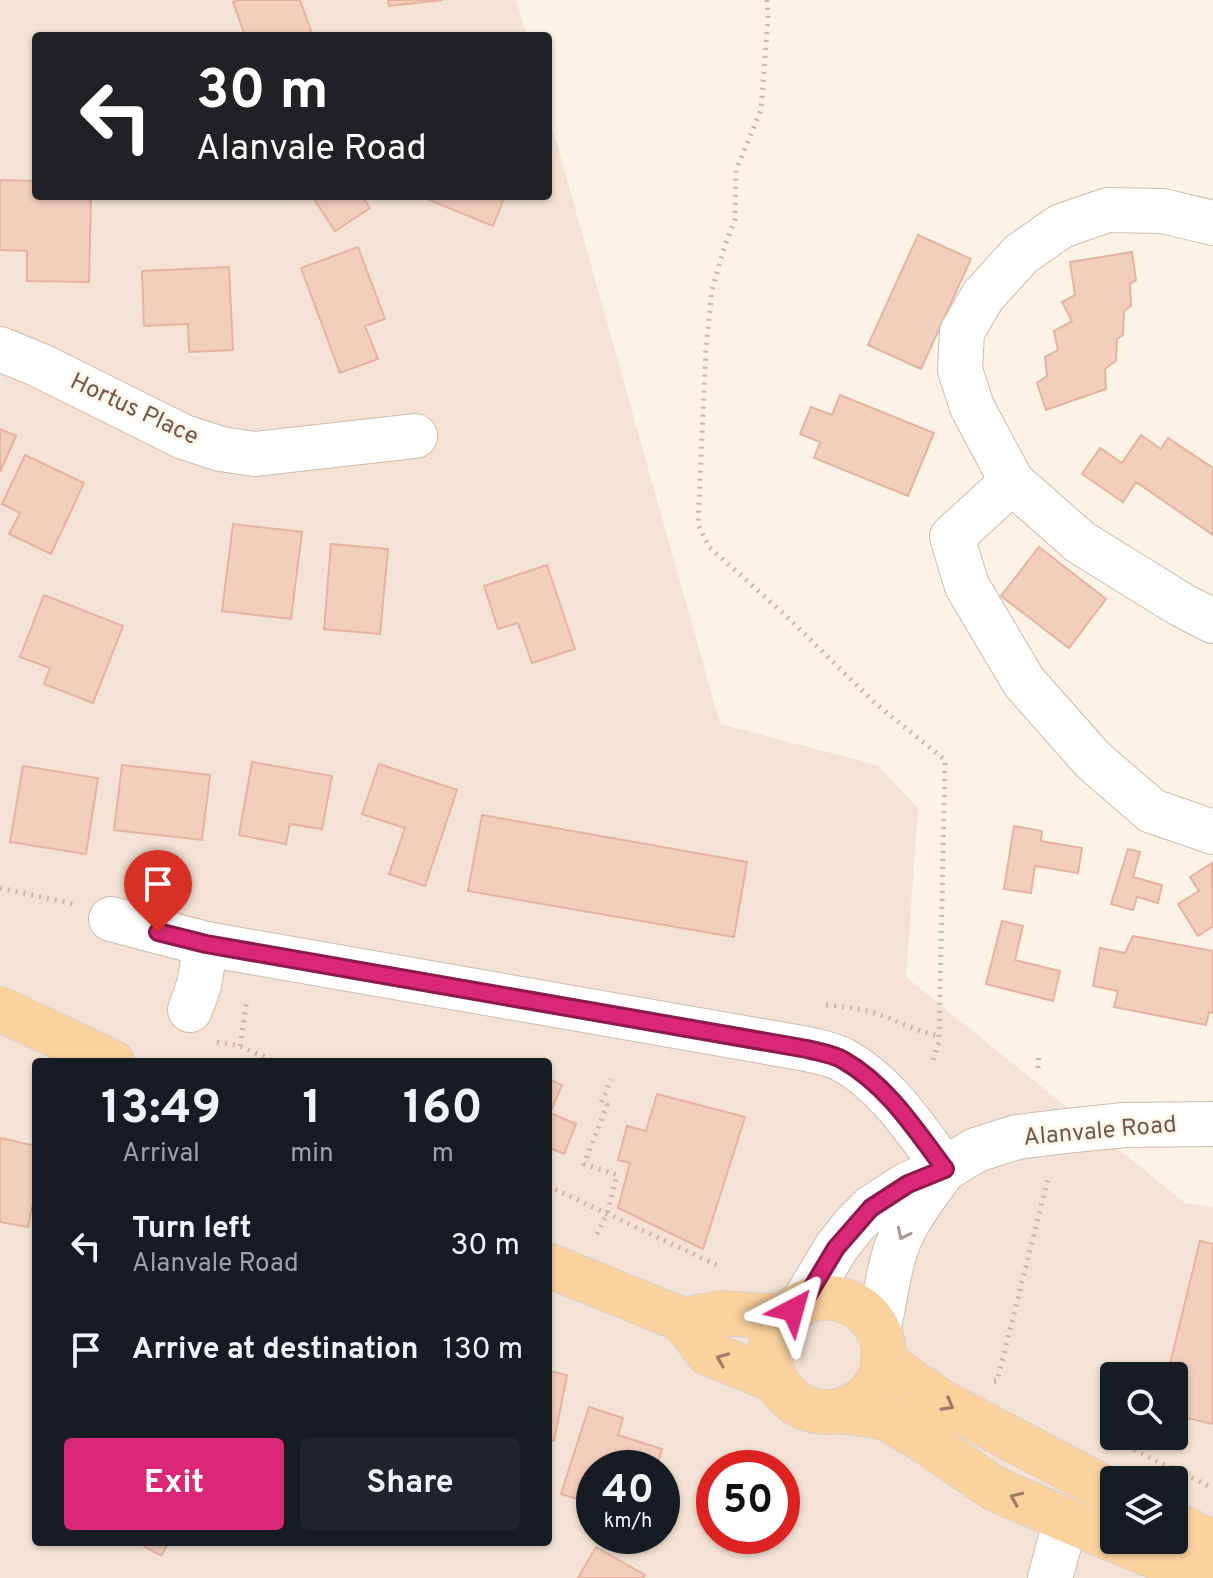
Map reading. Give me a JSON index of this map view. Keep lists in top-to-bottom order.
{
  "streets": {
    "street": ["Hortus Place", "Alanvale Road"]
  },
  "page": {
    "turn": ["30 m", "Alanvale Road"],
    "eta": [
      "13:49",
      "Arrival",
      "1",
      "min",
      "160",
      "m"
    ],
    "list": [
      {
        "name": "Turn left",
        "note": "Alanvale Road",
        "value": "30 m"
      },
      {
        "name": "Arrive at destination",
        "value": "130 m"
      }
    ],
    "buttons": ["Exit", "Share"],
    "speed": "40 km/h",
    "limit": "50"
  }
}
